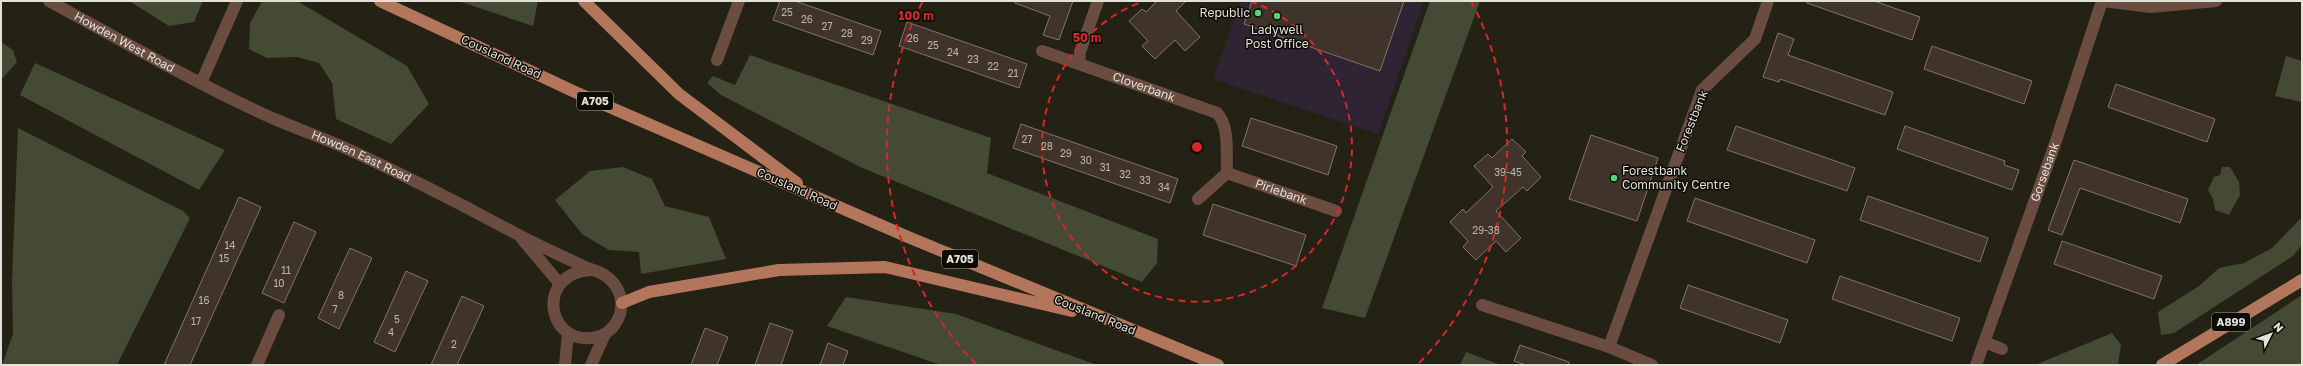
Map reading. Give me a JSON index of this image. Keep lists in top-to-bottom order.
{
  "streets": {
    "main road": ["Cousland Road", "A705", "A899"],
    "street": [
      "Howden West Road",
      "Cloverbank",
      "Forestbank",
      "Howden East Road",
      "Gorsebank",
      "Piriebank"
    ]
  },
  "crossings": [
    ["Howden West Road", "Howden East Road"],
    ["Cloverbank", "Piriebank"]
  ],
  "places": ["Republic", "Ladywell Post Office", "Forestbank Community Centre"],
  "house_numbers": [
    "25",
    "26",
    "27",
    "28",
    "26",
    "29",
    "25",
    "24",
    "23",
    "22",
    "21",
    "27",
    "28",
    "29",
    "30",
    "31",
    "39-45",
    "32",
    "33",
    "34",
    "29-38",
    "14",
    "15",
    "11",
    "10",
    "8",
    "16",
    "7",
    "5",
    "17",
    "4",
    "2"
  ],
  "north": "top right",
  "rings": ["100 m", "50 m"]
}
